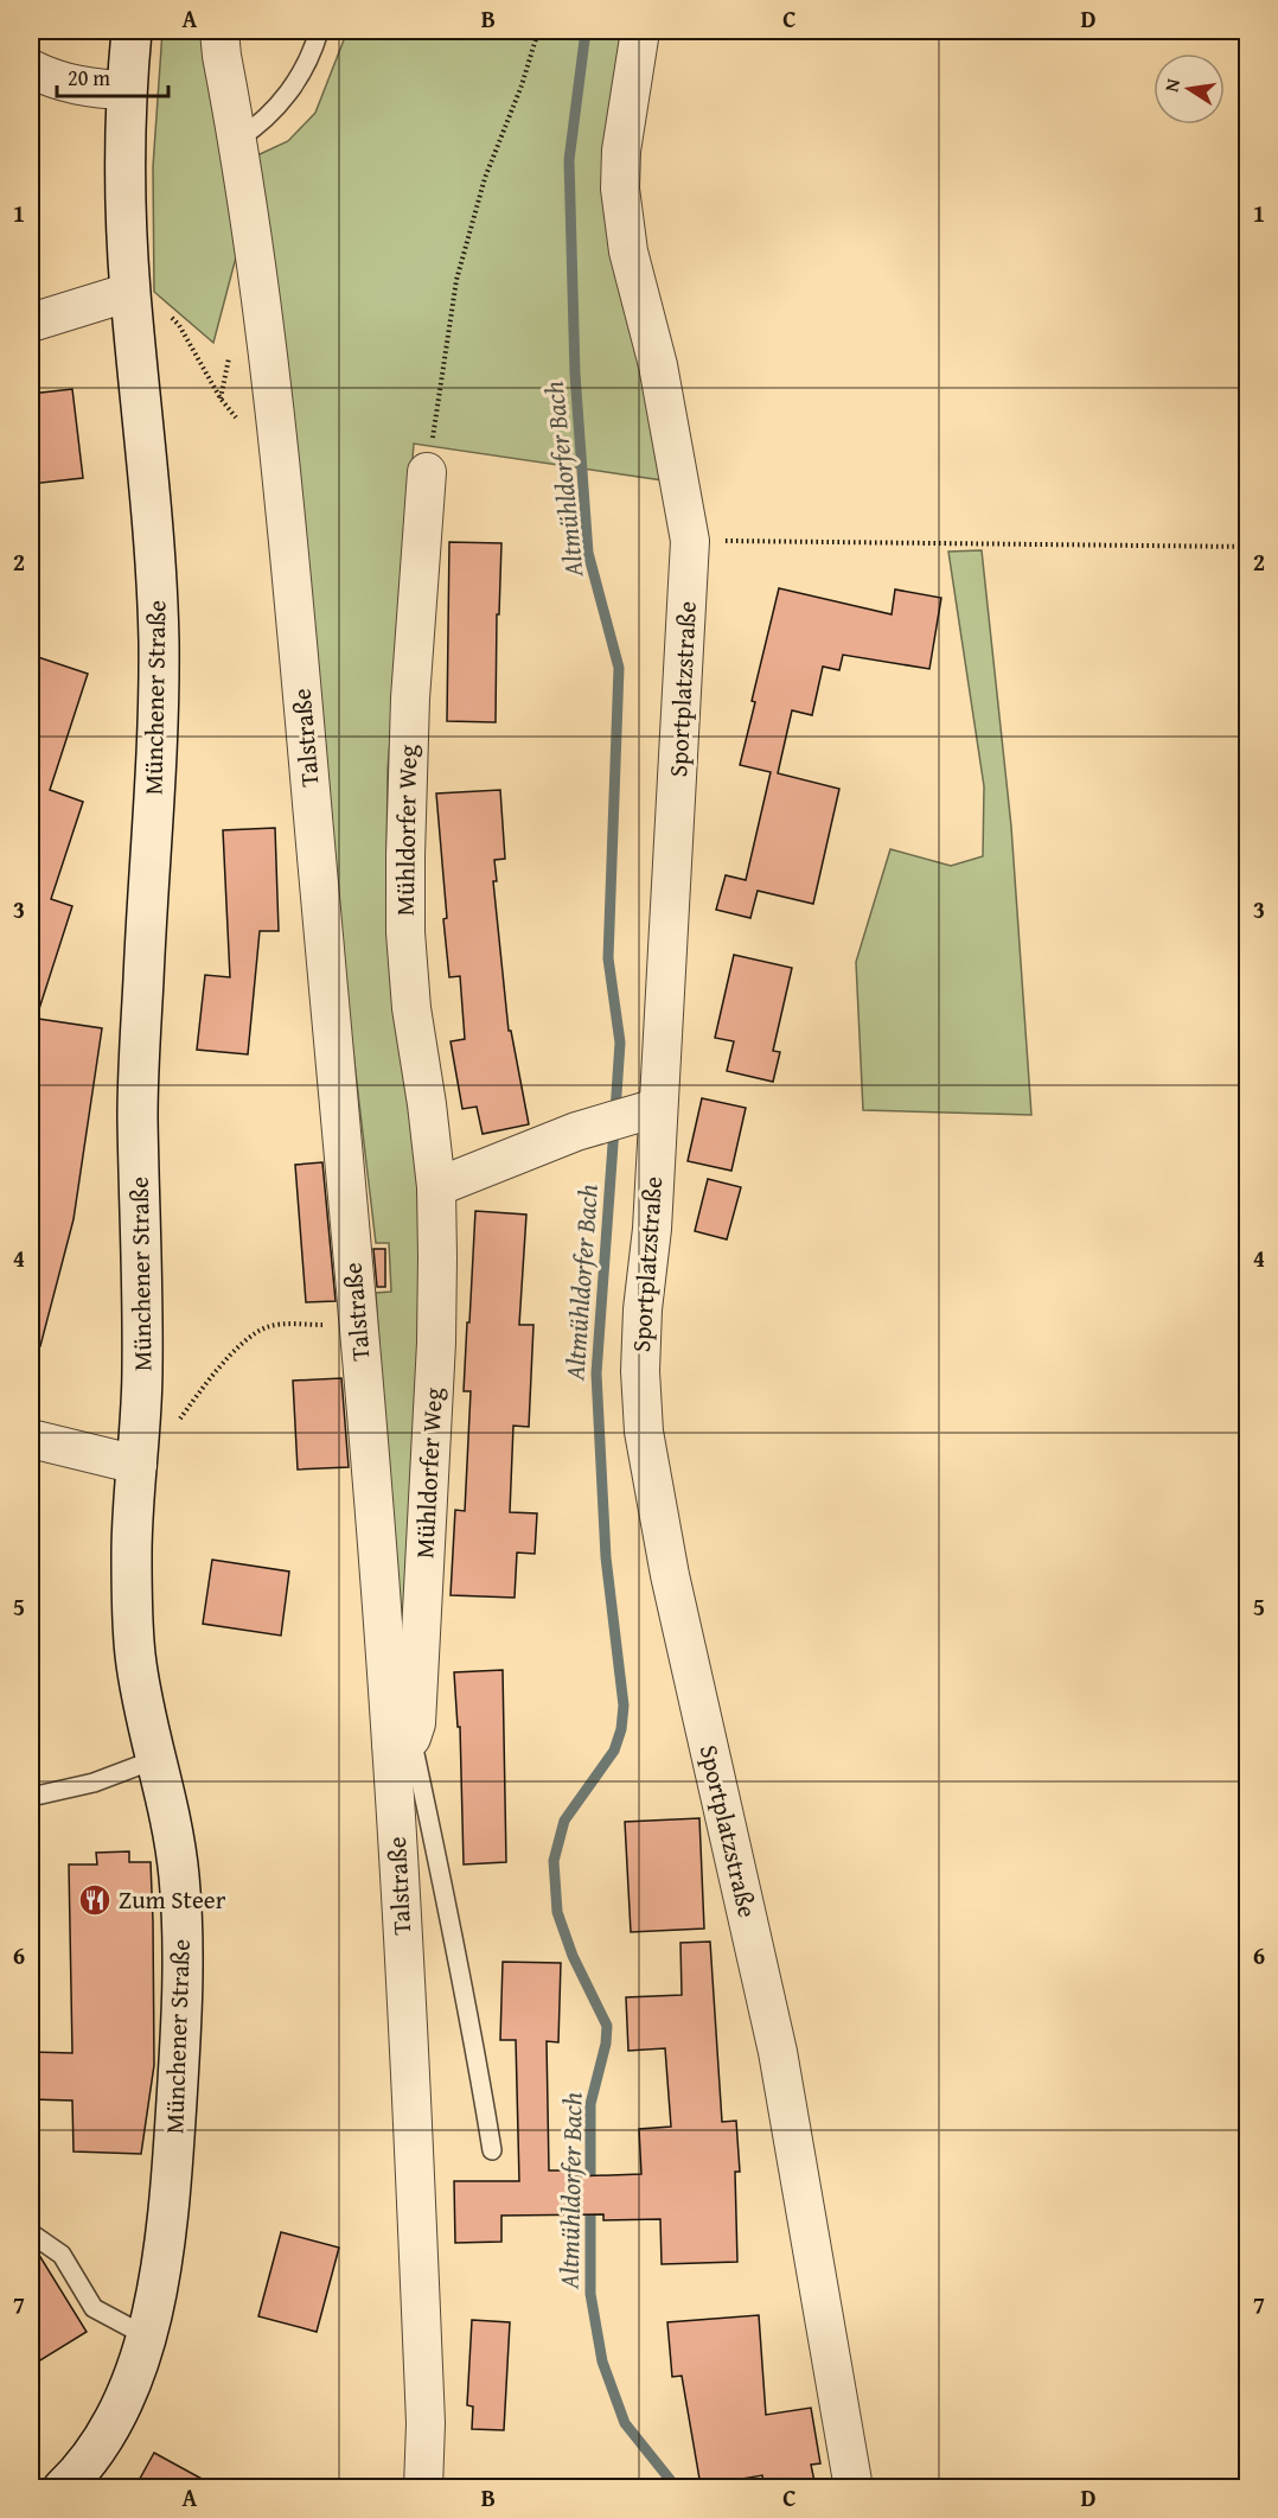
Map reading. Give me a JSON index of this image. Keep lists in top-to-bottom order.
{
  "streets": {
    "street": [
      "Sportplatzstraße",
      "Münchener Straße",
      "Talstraße",
      "Mühldorfer Weg"
    ]
  },
  "crossings": [
    ["Talstraße", "Mühldorfer Weg"]
  ],
  "water": ["Altmühldorfer Bach"],
  "places": {
    "restaurant": ["Zum Steer"]
  },
  "scale_bar": "20 m",
  "north": "left",
  "grid": {
    "columns": [
      "A",
      "B",
      "C",
      "D"
    ],
    "rows": [
      "1",
      "2",
      "3",
      "4",
      "5",
      "6",
      "7"
    ]
  }
}
